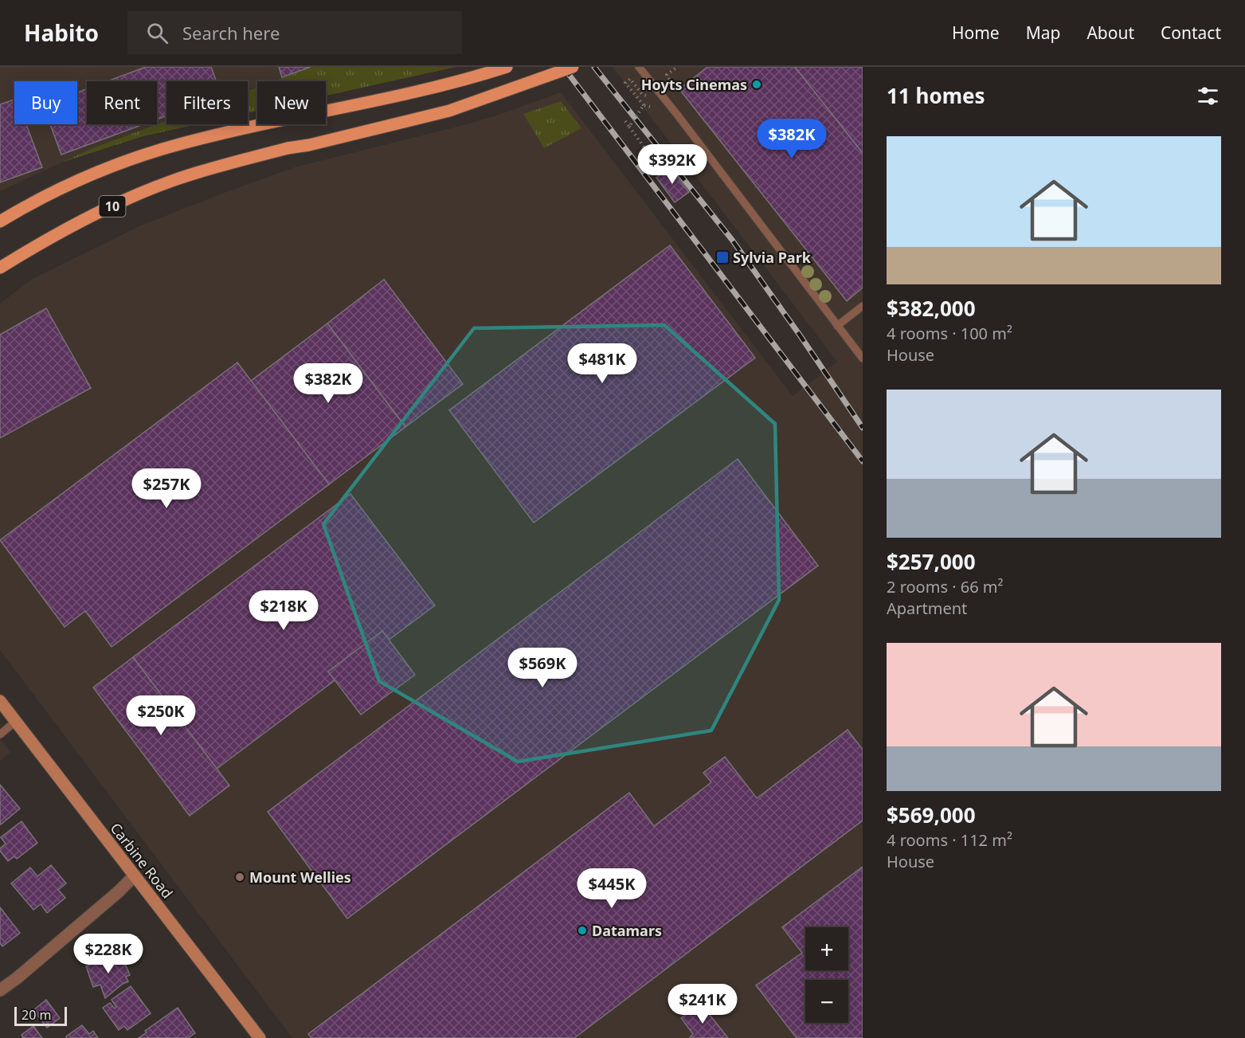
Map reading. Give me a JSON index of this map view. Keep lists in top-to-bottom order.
{
  "streets": {
    "main road": ["10", "Carbine Road"]
  },
  "places": {
    "other": ["Hoyts Cinemas", "Mount Wellies", "Datamars"],
    "transit": ["Sylvia Park"]
  },
  "scale_bar": "20 m",
  "page": {
    "header": "Habito",
    "search": "Search here",
    "nav": [
      "Home",
      "Map",
      "About",
      "Contact"
    ],
    "heading": "11 homes",
    "chip": [
      "Buy",
      "Rent",
      "Filters",
      "New"
    ],
    "price": [
      "$382K",
      "$392K",
      "$481K",
      "$382K",
      "$257K",
      "$218K",
      "$569K",
      "$250K",
      "$445K",
      "$228K",
      "$241K"
    ],
    "list": [
      {
        "name": "$382,000",
        "note": "4 rooms · 100 m² · House"
      },
      {
        "name": "$257,000",
        "note": "2 rooms · 66 m² · Apartment"
      },
      {
        "name": "$569,000",
        "note": "4 rooms · 112 m² · House"
      }
    ],
    "map_buttons": ["+", "−"],
    "scale": "20 m"
  }
}
